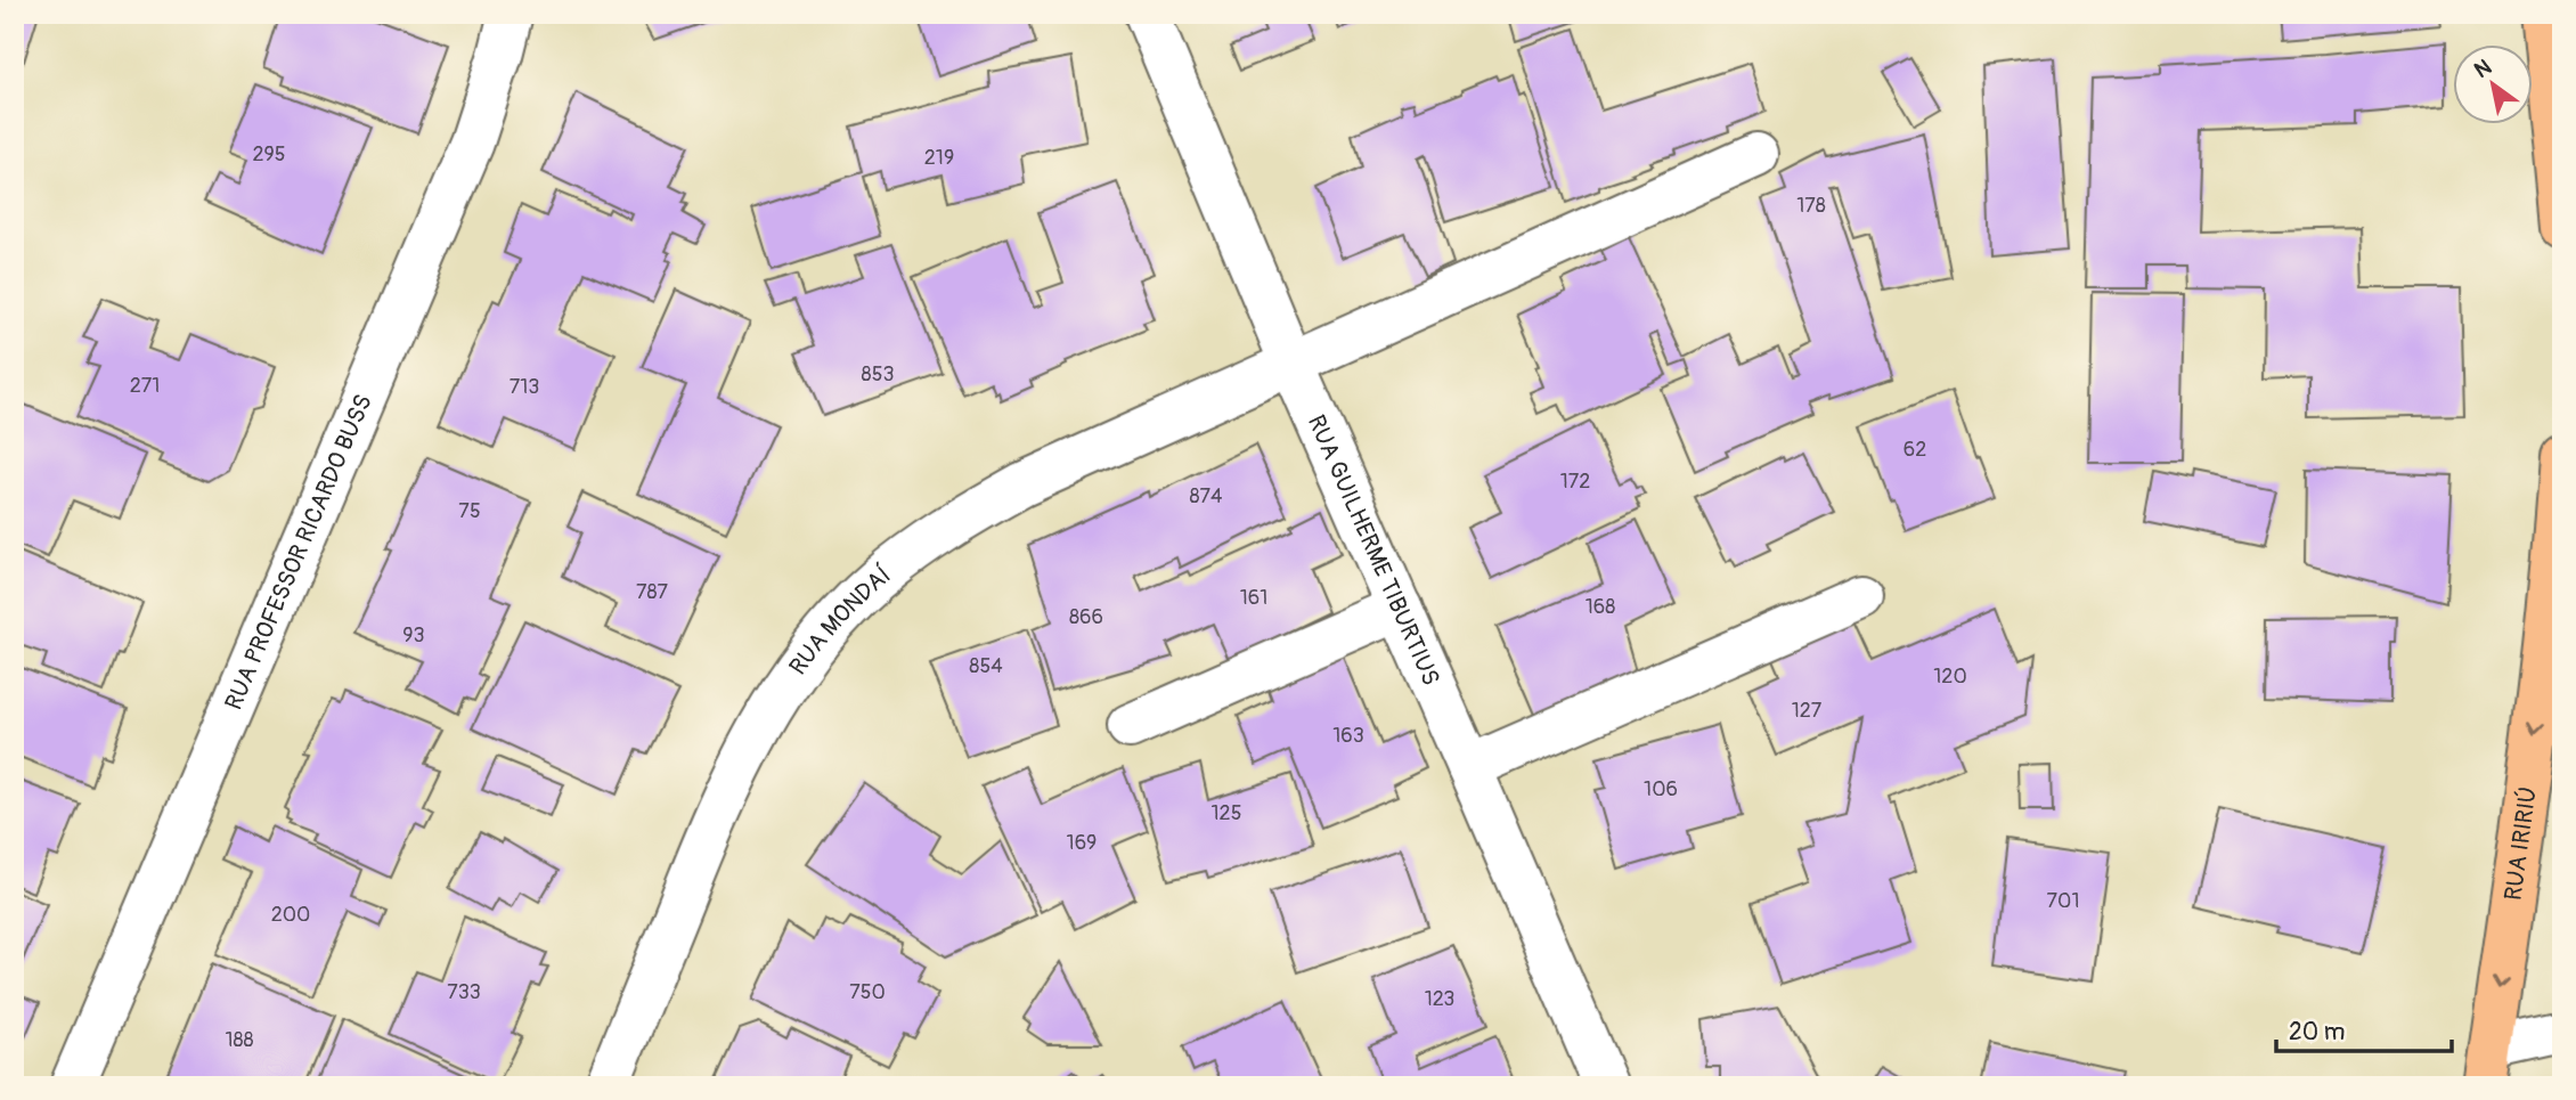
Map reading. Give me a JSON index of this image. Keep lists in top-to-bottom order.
{
  "streets": {
    "main road": ["RUA IRIRIÚ"],
    "street": ["RUA GUILHERME TIBURTIUS", "RUA PROFESSOR RICARDO BUSS", "RUA MONDAÍ"]
  },
  "crossings": [
    ["RUA GUILHERME TIBURTIUS", "RUA MONDAÍ"]
  ],
  "one_way": ["RUA IRIRIÚ"],
  "house_numbers": [
    "295",
    "219",
    "178",
    "853",
    "271",
    "713",
    "62",
    "172",
    "874",
    "75",
    "787",
    "161",
    "168",
    "866",
    "93",
    "854",
    "120",
    "127",
    "163",
    "106",
    "125",
    "169",
    "701",
    "200",
    "733",
    "750",
    "123",
    "188"
  ],
  "scale_bar": "20 m",
  "north": "top left"
}
